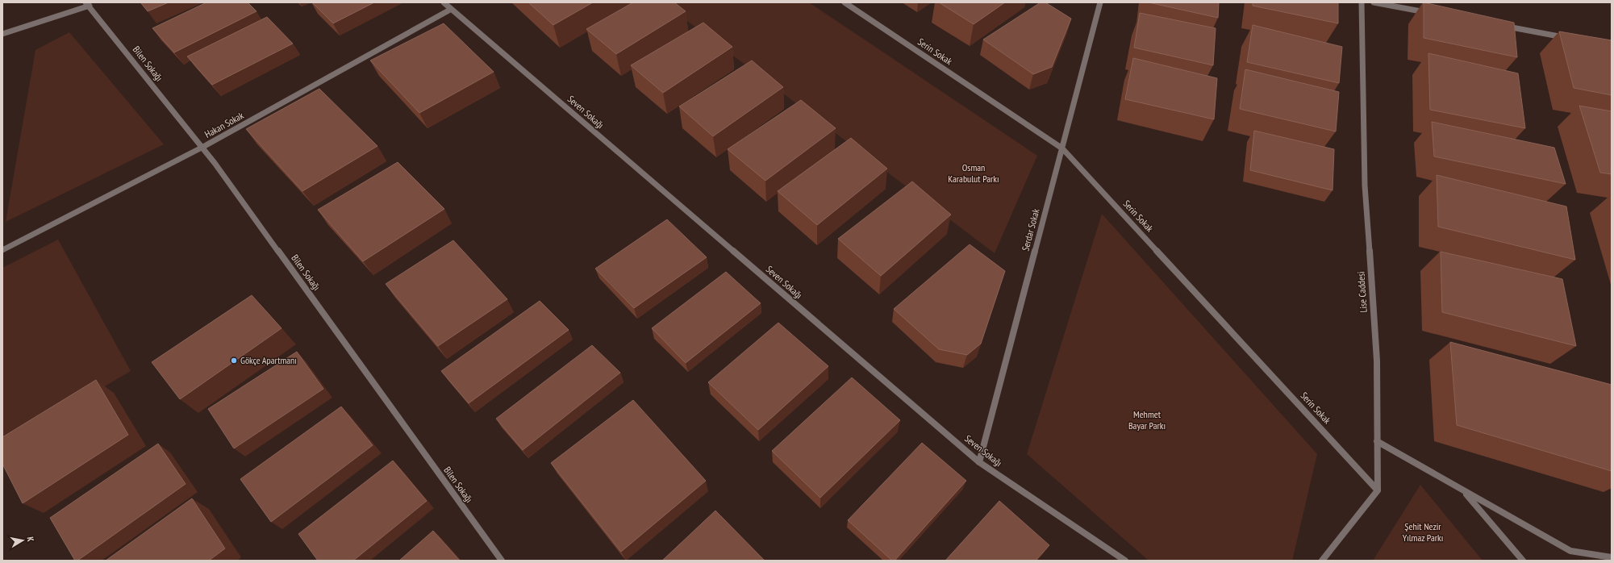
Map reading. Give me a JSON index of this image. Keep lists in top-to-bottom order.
{
  "streets": {
    "street": [
      "Serin Sokak",
      "Bilen Sokağı",
      "Seven Sokağı",
      "Hakan Sokak",
      "Serdar Sokak",
      "Lise Caddesi"
    ]
  },
  "crossings": [
    ["Serin Sokak", "Serdar Sokak"],
    ["Serin Sokak", "Lise Caddesi"],
    ["Bilen Sokağı", "Hakan Sokak"],
    ["Seven Sokağı", "Hakan Sokak"],
    ["Seven Sokağı", "Serdar Sokak"]
  ],
  "parks": ["Osman Karabulut Parkı", "Mehmet Bayar Parkı", "Şehit Nezir Yılmaz Parkı"],
  "places": ["Gökçe Apartmanı"],
  "north": "right"
}
